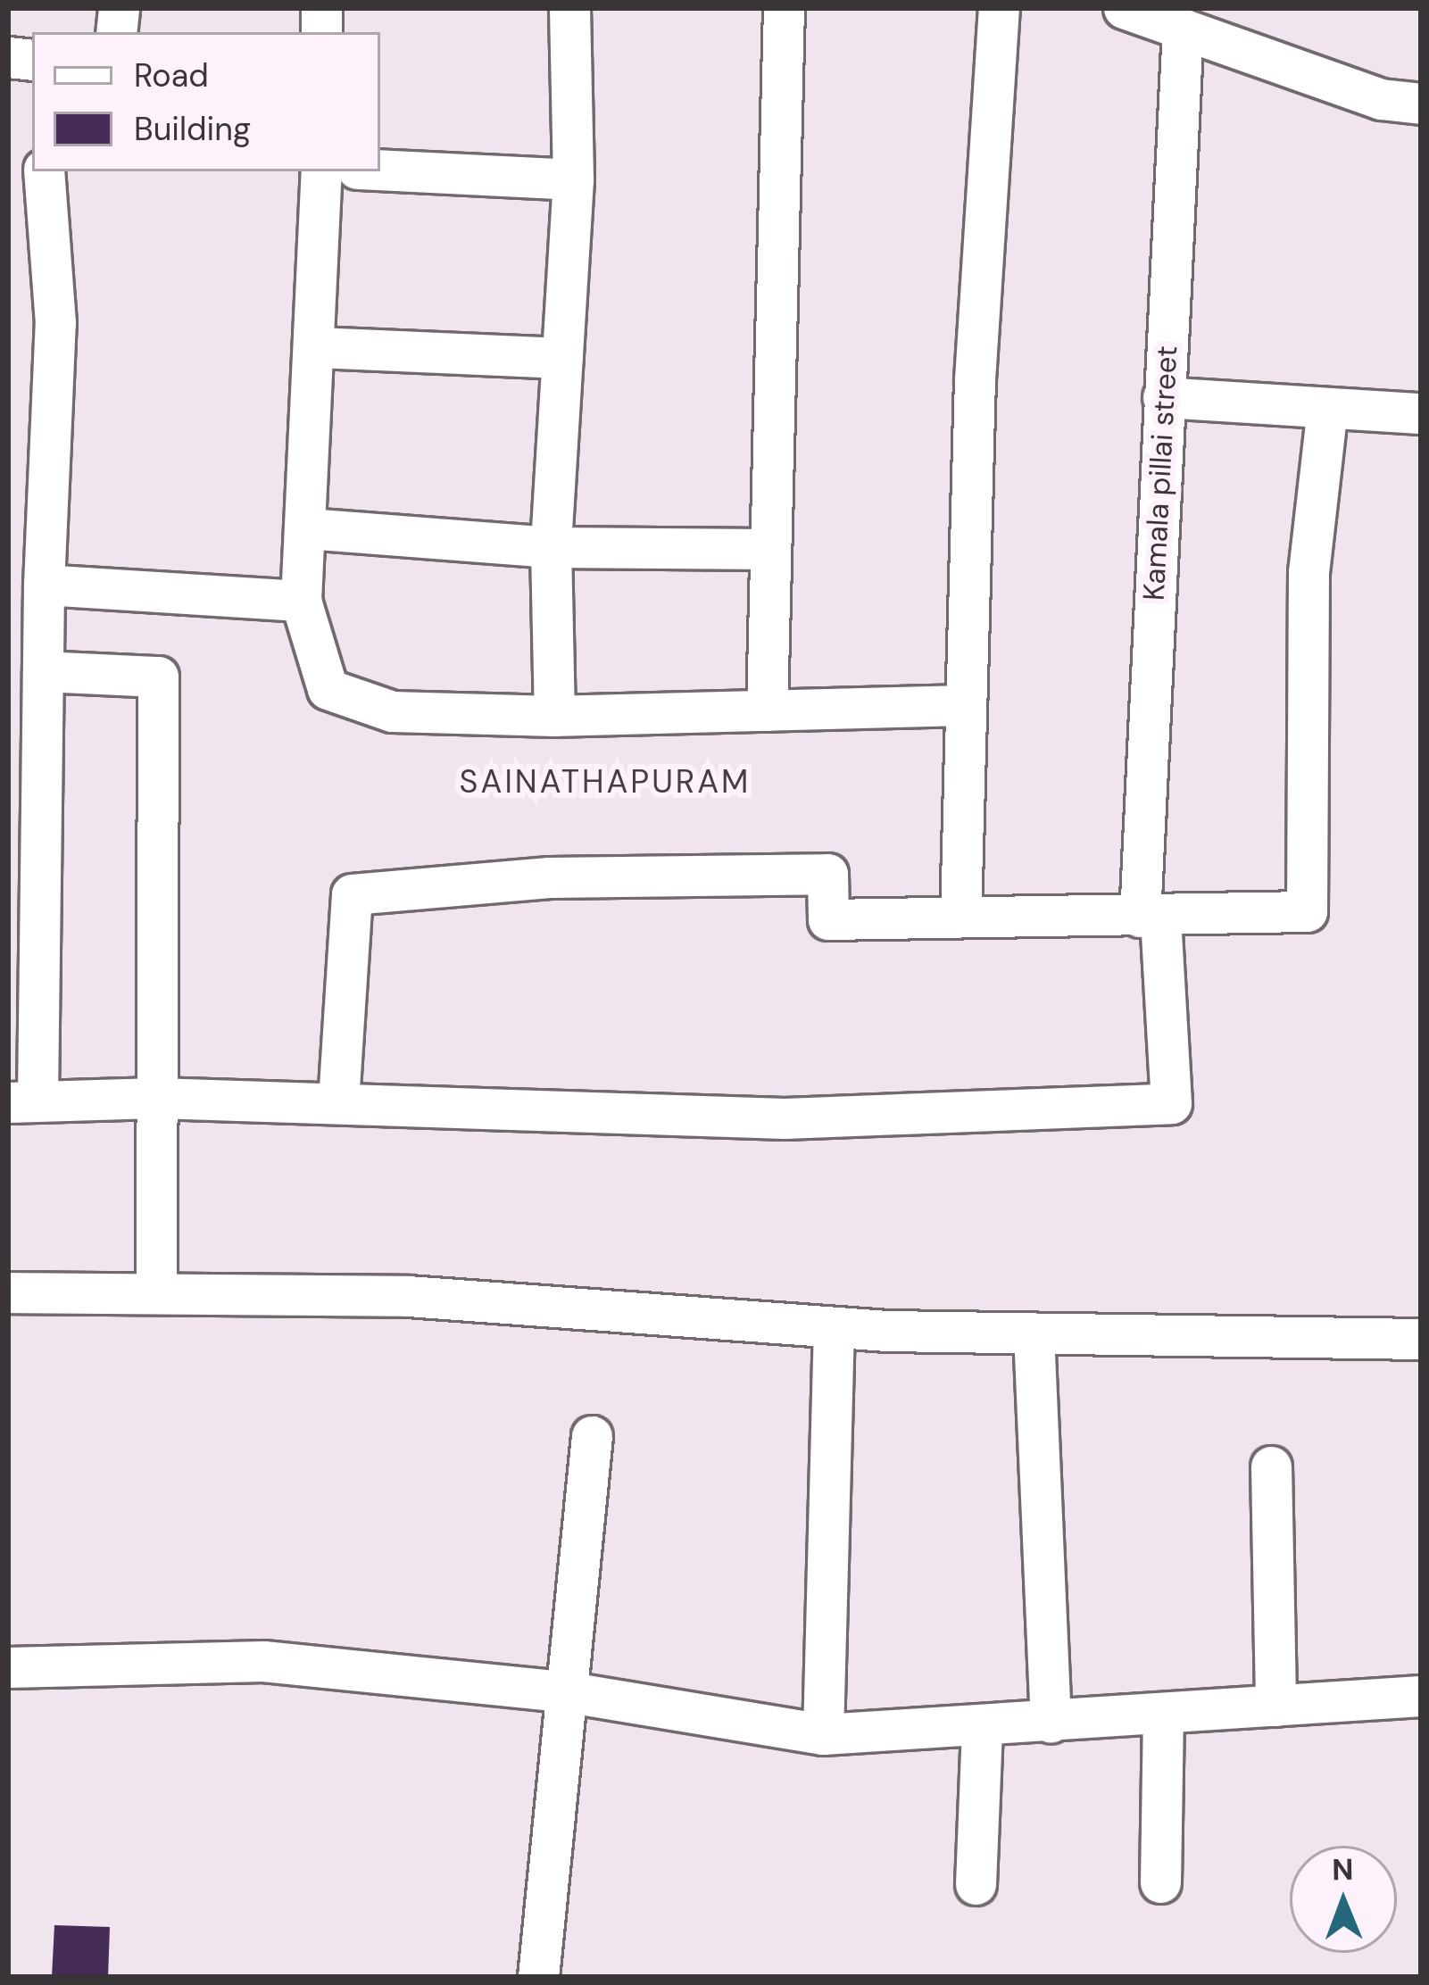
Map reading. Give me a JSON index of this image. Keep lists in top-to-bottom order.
{
  "streets": {
    "street": ["Kamala pillai street"]
  },
  "districts": ["SAINATHAPURAM"],
  "legend": ["Road", "Building"],
  "north": "top"
}
